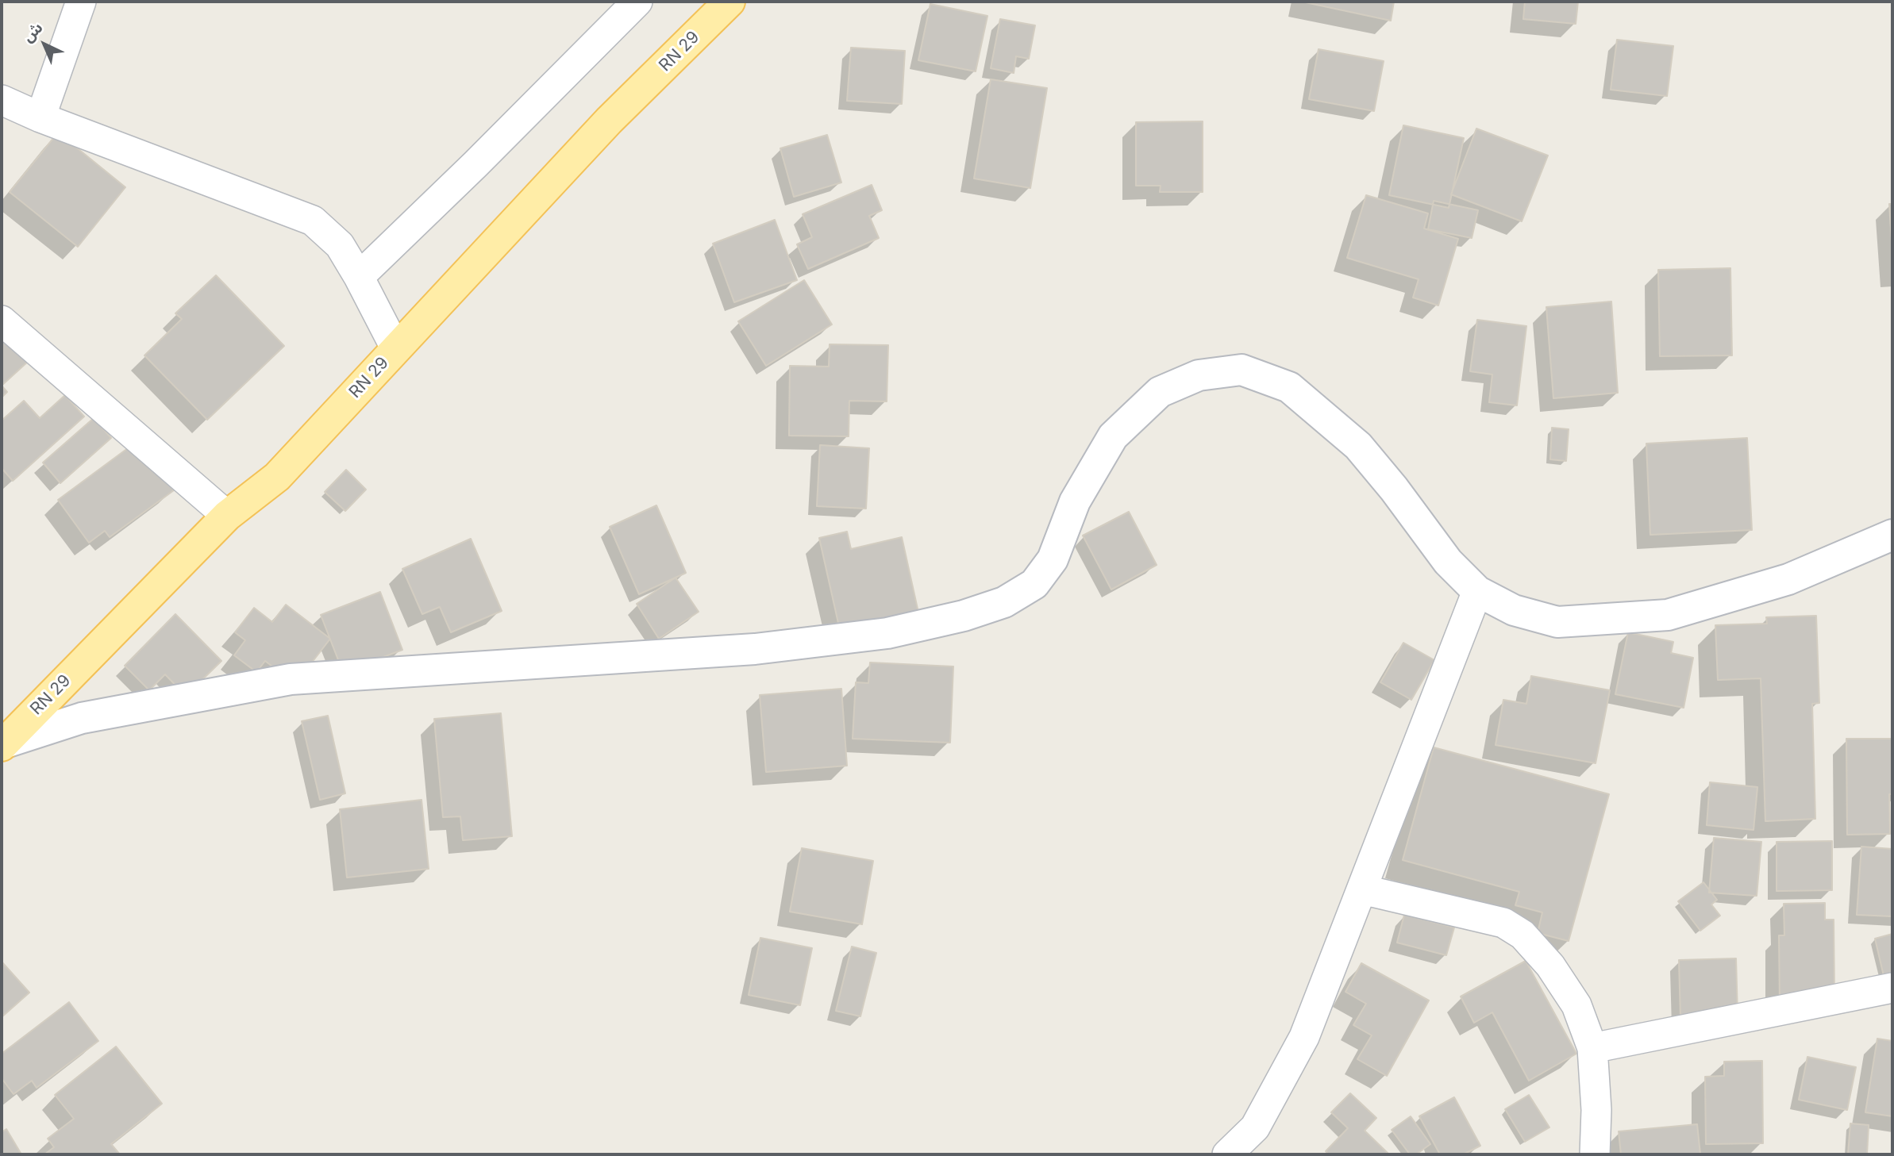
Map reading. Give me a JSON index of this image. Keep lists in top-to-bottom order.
{
  "streets": {
    "main road": ["RN 29"]
  },
  "north": "top left"
}
